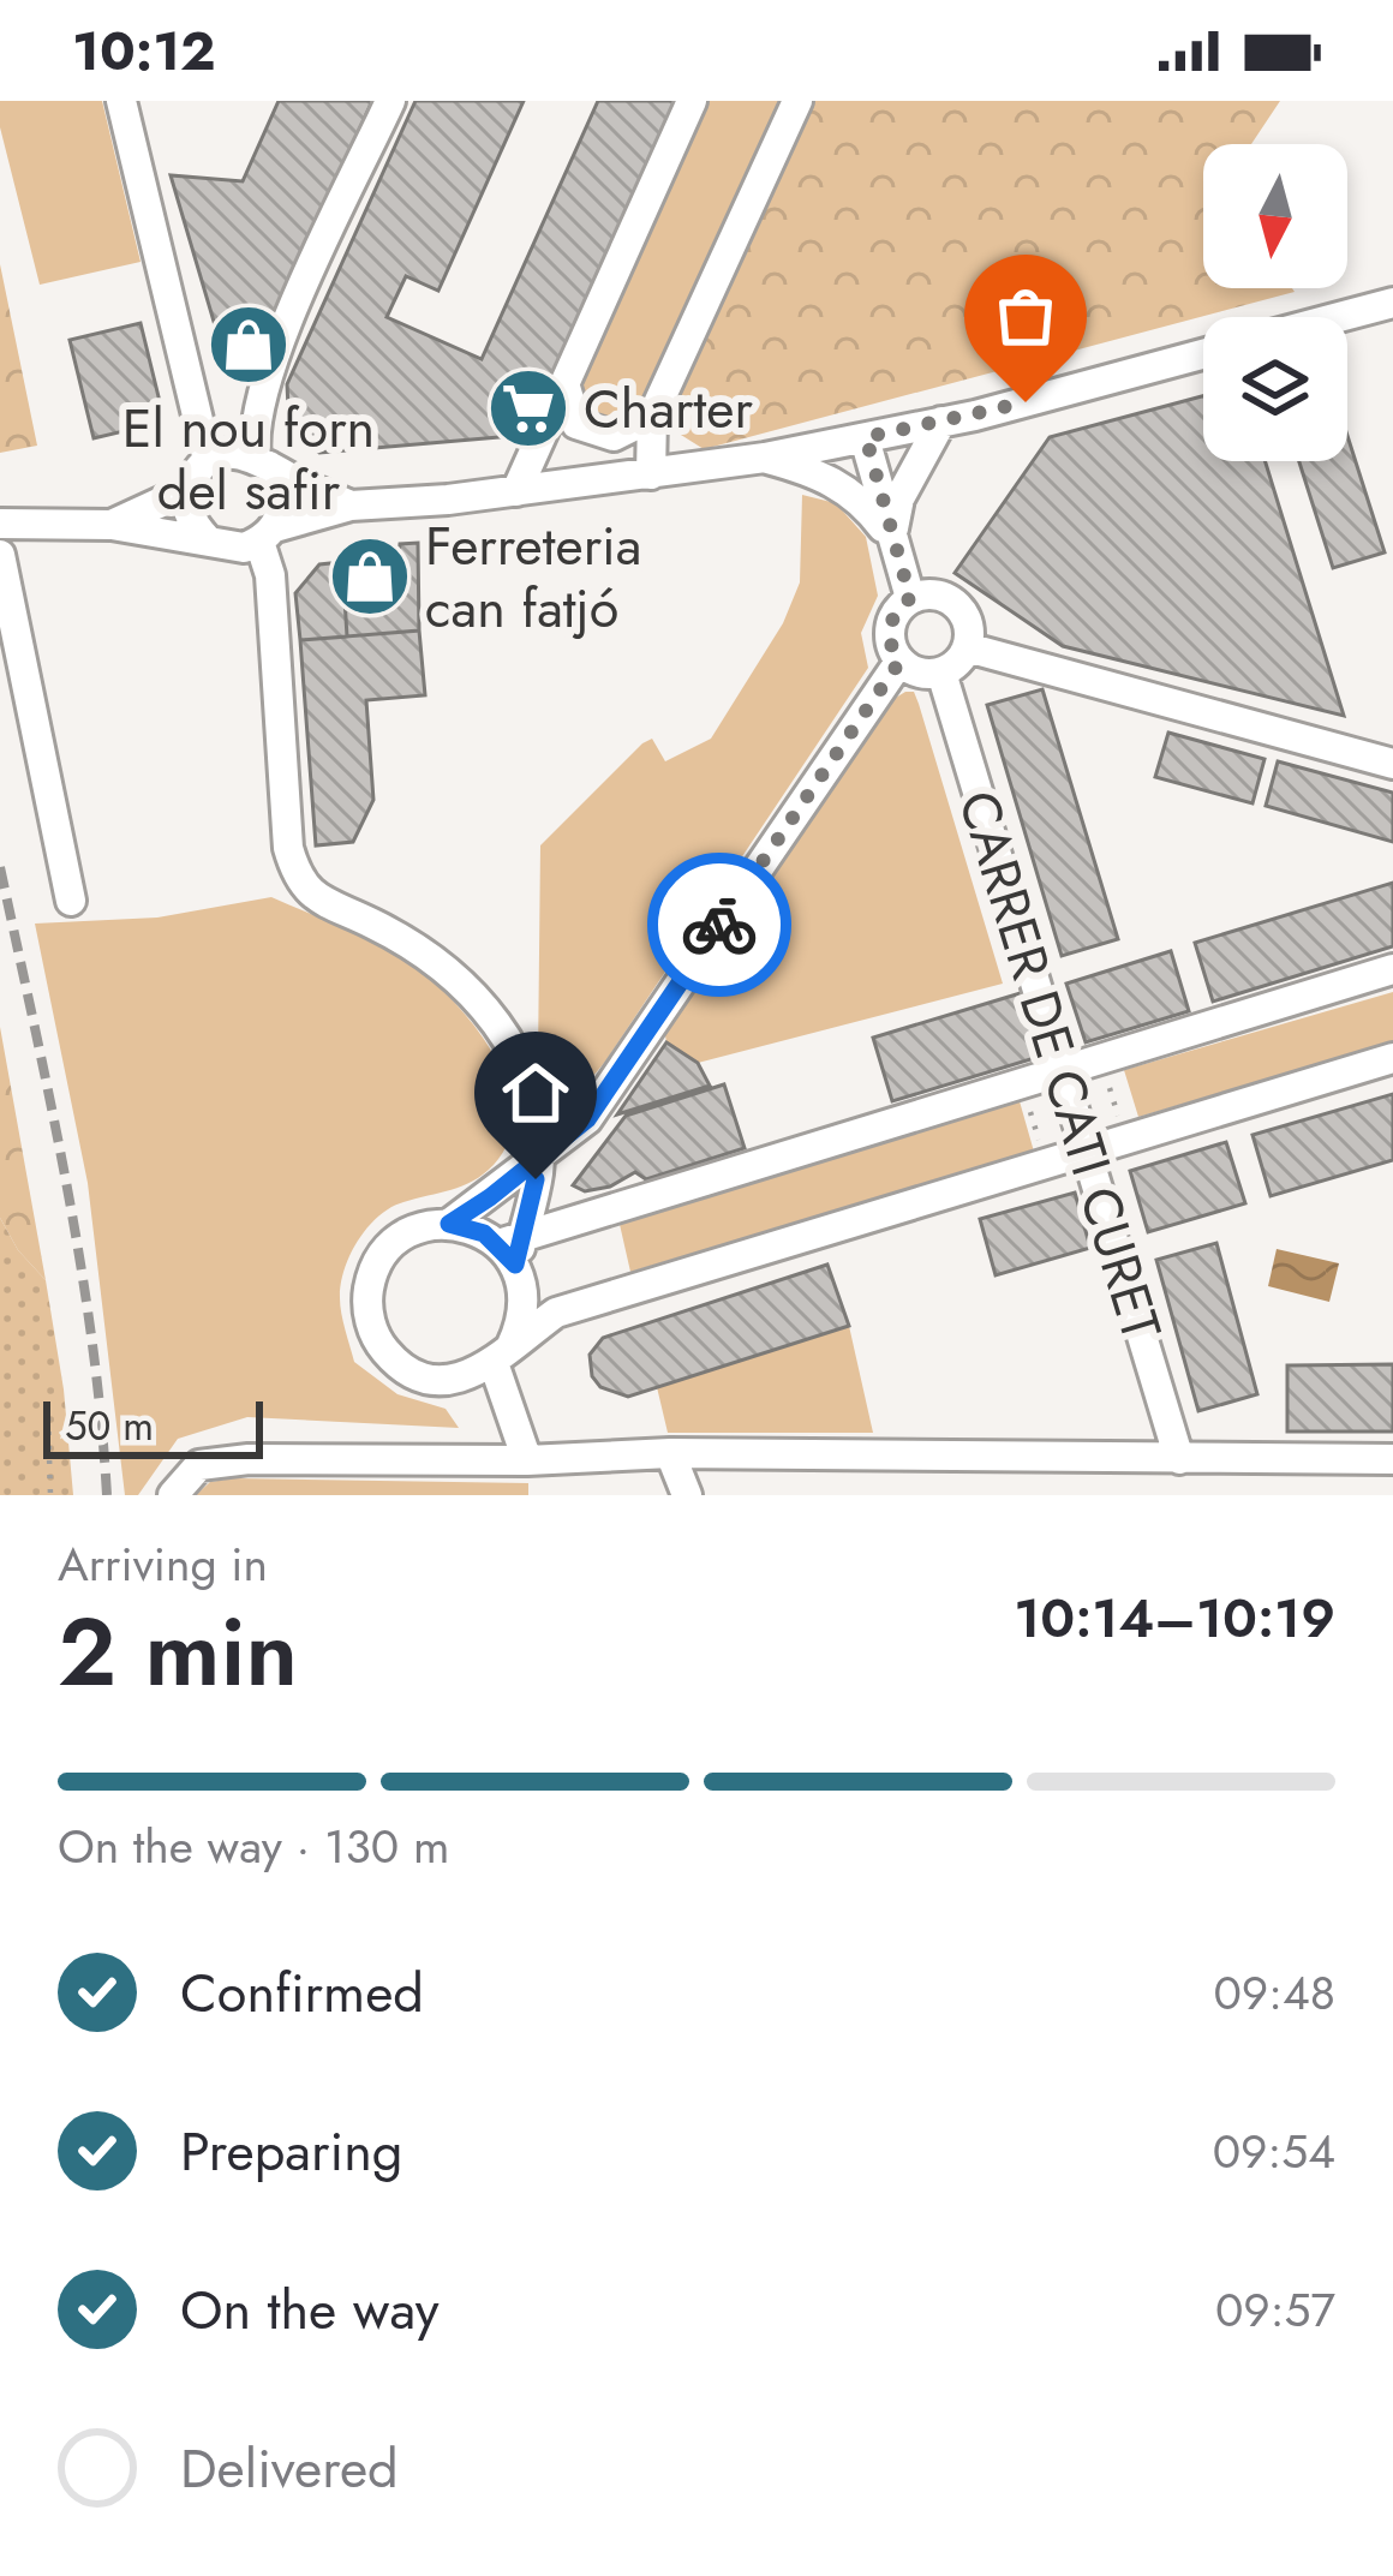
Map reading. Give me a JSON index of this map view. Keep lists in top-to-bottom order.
{
  "streets": {
    "street": ["CARRER DE CATI CURET"]
  },
  "places": {
    "shop": ["El nou forn del safir", "Ferreteria can fatjó"],
    "supermarket": ["Charter"]
  },
  "scale_bar": "50 m",
  "north": "bottom",
  "page": {
    "status": "10:12",
    "scale": "50 m",
    "heading": ["2 min", "Arriving in", "10:14–10:19"],
    "bar": "On the way · 130 m",
    "list": [
      ["Confirmed", "09:48"],
      ["Preparing", "09:54"],
      ["On the way", "09:57"],
      "Delivered"
    ]
  }
}
